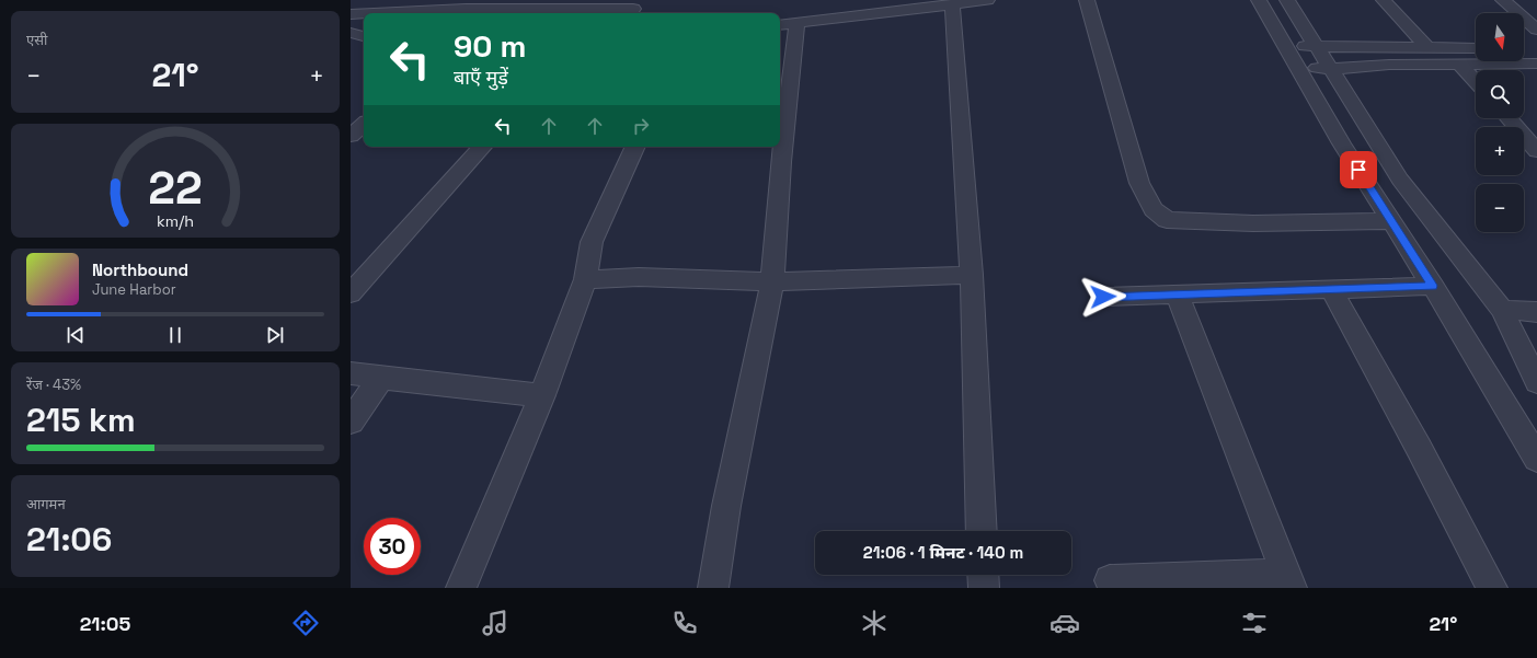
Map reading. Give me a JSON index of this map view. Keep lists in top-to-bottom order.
{
  "north": "bottom",
  "page": {
    "tile": [
      "एसी",
      ["रेंज · 43%", "215 km"],
      ["आगमन", "21:06"]
    ],
    "map_buttons": ["+", "−"],
    "turn": ["90 m", "बाएँ मुड़ें"],
    "heat": ["−", "21°", "+"],
    "song": ["Northbound", "June Harbor"],
    "limit": "30",
    "trip": "21:06 · 1 मिनट · 140 m",
    "tabs": ["21:05", "21°"],
    "gauge": ["22", "km/h"]
  }
}
